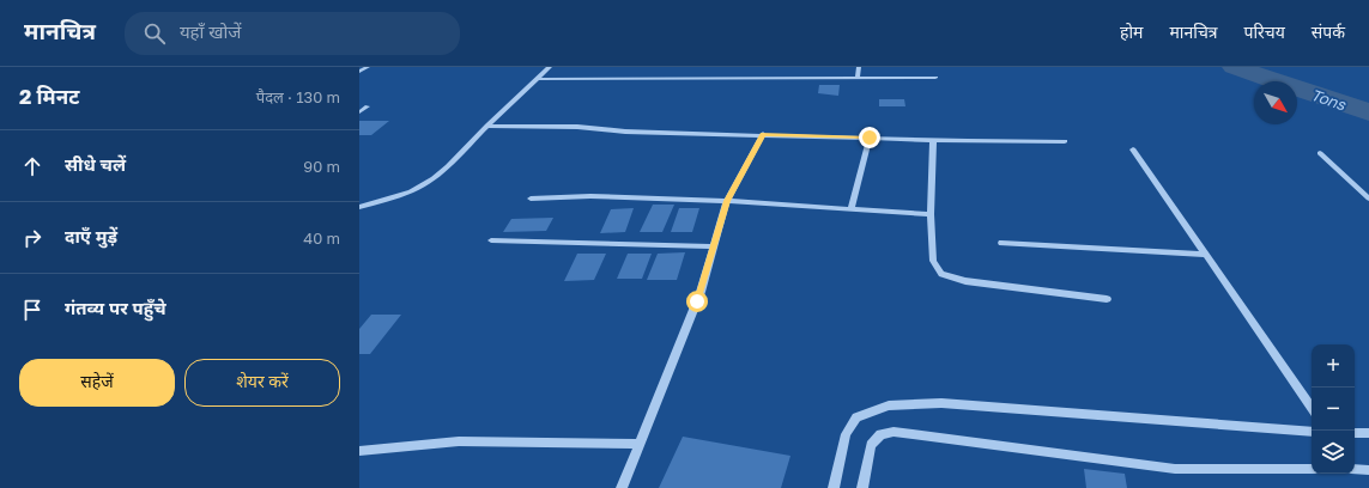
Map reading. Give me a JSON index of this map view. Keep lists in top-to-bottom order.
{
  "water": ["Tons"],
  "north": "bottom right",
  "page": {
    "header": "मानचित्र",
    "search": "यहाँ खोजें",
    "nav": [
      "होम",
      "मानचित्र",
      "परिचय",
      "संपर्क"
    ],
    "heading": ["2 मिनट", "पैदल · 130 m"],
    "list": [
      ["सीधे चलें", "90 m"],
      ["दाएँ मुड़ें", "40 m"],
      "गंतव्य पर पहुँचे"
    ],
    "buttons": ["सहेजें", "शेयर करें"],
    "map_buttons": ["+", "−"]
  }
}
